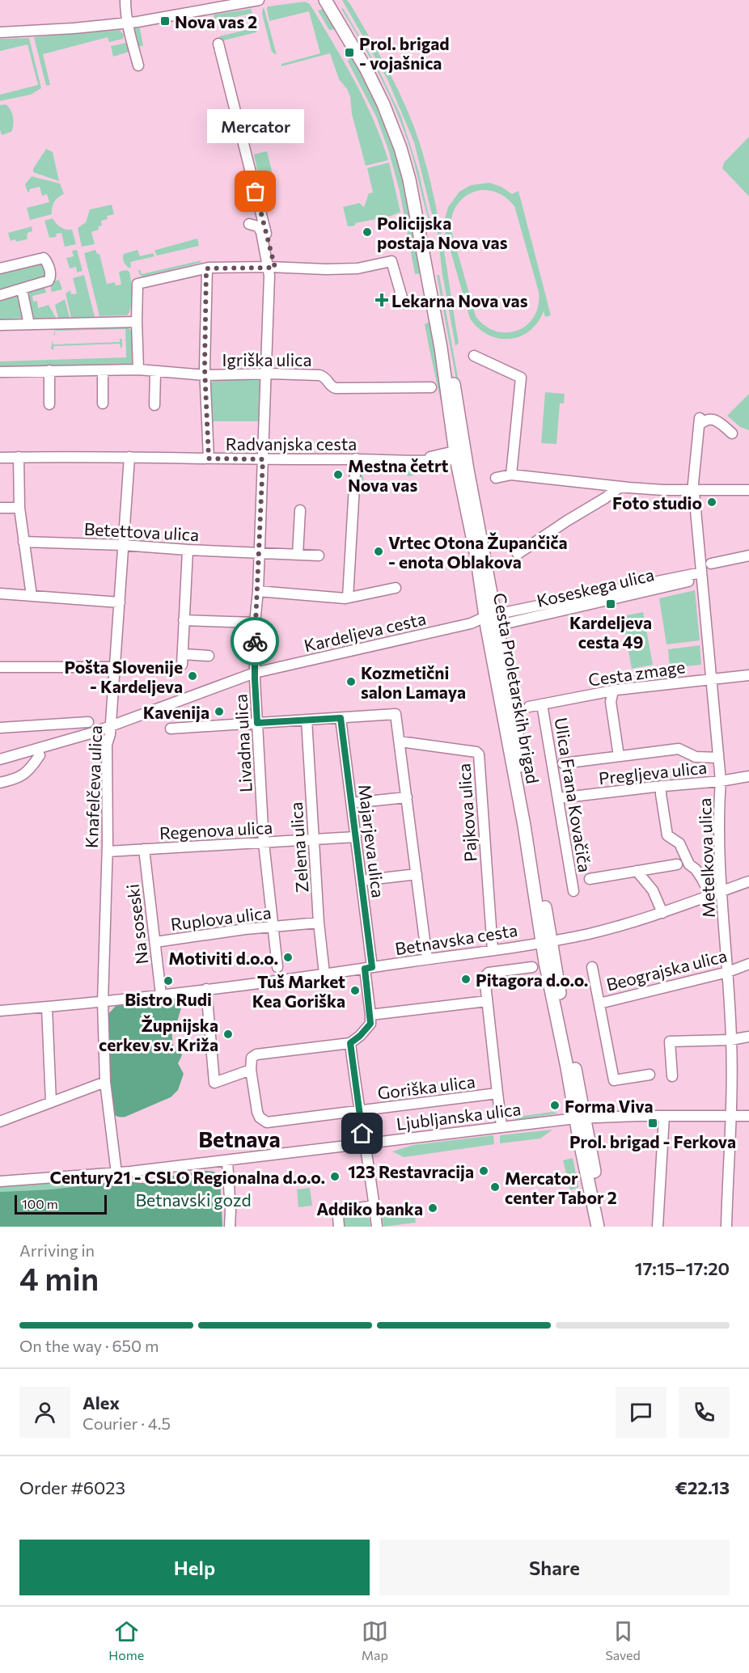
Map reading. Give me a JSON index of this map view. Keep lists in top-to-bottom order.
{
  "streets": {
    "main road": ["Cesta Proletarskih brigad"],
    "street": [
      "Igriška ulica",
      "Radvanjska cesta",
      "Betettova ulica",
      "Koseskega ulica",
      "Kardeljeva cesta",
      "Cesta zmage",
      "Livadna ulica",
      "Pregljeva ulica",
      "Knafelčeva ulica",
      "Ulica Frana Kovačiča",
      "Pajkova ulica",
      "Regenova ulica",
      "Majarjeva ulica",
      "Zelena ulica",
      "Metelkova ulica",
      "Ruplova ulica",
      "Na soseski",
      "Betnavska cesta",
      "Beograjska ulica",
      "Goriška ulica",
      "Ljubljanska ulica"
    ]
  },
  "crossings": [
    ["Igriška ulica", "Livadna ulica"],
    ["Radvanjska cesta", "Cesta Proletarskih brigad"],
    ["Radvanjska cesta", "Livadna ulica"],
    ["Radvanjska cesta", "Knafelčeva ulica"],
    ["Betettova ulica", "Livadna ulica"],
    ["Betettova ulica", "Knafelčeva ulica"],
    ["Koseskega ulica", "Kardeljeva cesta"],
    ["Koseskega ulica", "Cesta Proletarskih brigad"],
    ["Koseskega ulica", "Metelkova ulica"],
    ["Kardeljeva cesta", "Livadna ulica"],
    ["Kardeljeva cesta", "Knafelčeva ulica"],
    ["Cesta zmage", "Ulica Frana Kovačiča"],
    ["Cesta zmage", "Metelkova ulica"],
    ["Cesta Proletarskih brigad", "Betnavska cesta"],
    ["Cesta Proletarskih brigad", "Ljubljanska ulica"],
    ["Livadna ulica", "Regenova ulica"],
    ["Livadna ulica", "Ruplova ulica"],
    ["Pregljeva ulica", "Ulica Frana Kovačiča"],
    ["Pregljeva ulica", "Metelkova ulica"],
    ["Knafelčeva ulica", "Regenova ulica"],
    ["Knafelčeva ulica", "Betnavska cesta"],
    ["Knafelčeva ulica", "Ljubljanska ulica"],
    ["Pajkova ulica", "Betnavska cesta"],
    ["Regenova ulica", "Majarjeva ulica"],
    ["Regenova ulica", "Zelena ulica"],
    ["Regenova ulica", "Na soseski"],
    ["Majarjeva ulica", "Betnavska cesta"],
    ["Zelena ulica", "Ruplova ulica"],
    ["Zelena ulica", "Betnavska cesta"],
    ["Metelkova ulica", "Betnavska cesta"],
    ["Metelkova ulica", "Beograjska ulica"],
    ["Metelkova ulica", "Ljubljanska ulica"],
    ["Ruplova ulica", "Na soseski"],
    ["Na soseski", "Betnavska cesta"],
    ["Goriška ulica", "Ljubljanska ulica"]
  ],
  "districts": ["Betnava"],
  "parks": ["Betnavski gozd"],
  "places": {
    "transit": [
      "Nova vas 2",
      "Prol. brigad - vojašnica",
      "Kardeljeva cesta 49",
      "Prol. brigad - Ferkova"
    ],
    "other": [
      "Mercator",
      "Policijska postaja Nova vas",
      "Mestna četrt Nova vas",
      "Foto studio",
      "Vrtec Otona Župančiča - enota Oblakova",
      "Pošta Slovenije - Kardeljeva",
      "Kozmetični salon Lamaya",
      "Kavenija",
      "Motiviti d.o.o.",
      "Pitagora d.o.o.",
      "Bistro Rudi",
      "Tuš Market Kea Goriška",
      "Župnijska cerkev sv. Križa",
      "Forma Viva",
      "123 Restavracija",
      "Century21 - CSLO Regionalna d.o.o.",
      "Mercator center Tabor 2",
      "Addiko banka"
    ],
    "health": ["Lekarna Nova vas"]
  },
  "scale_bar": "100 m",
  "page": {
    "bubble": "Mercator",
    "scale": "100 m",
    "heading": ["4 min", "Arriving in", "17:15–17:20"],
    "panel": [
      "Alex",
      "Courier · 4.5",
      "Order #6023",
      "€22.13"
    ],
    "bar": "On the way · 650 m",
    "buttons": ["Help", "Share"],
    "tabs": ["Home", "Map", "Saved"]
  }
}
